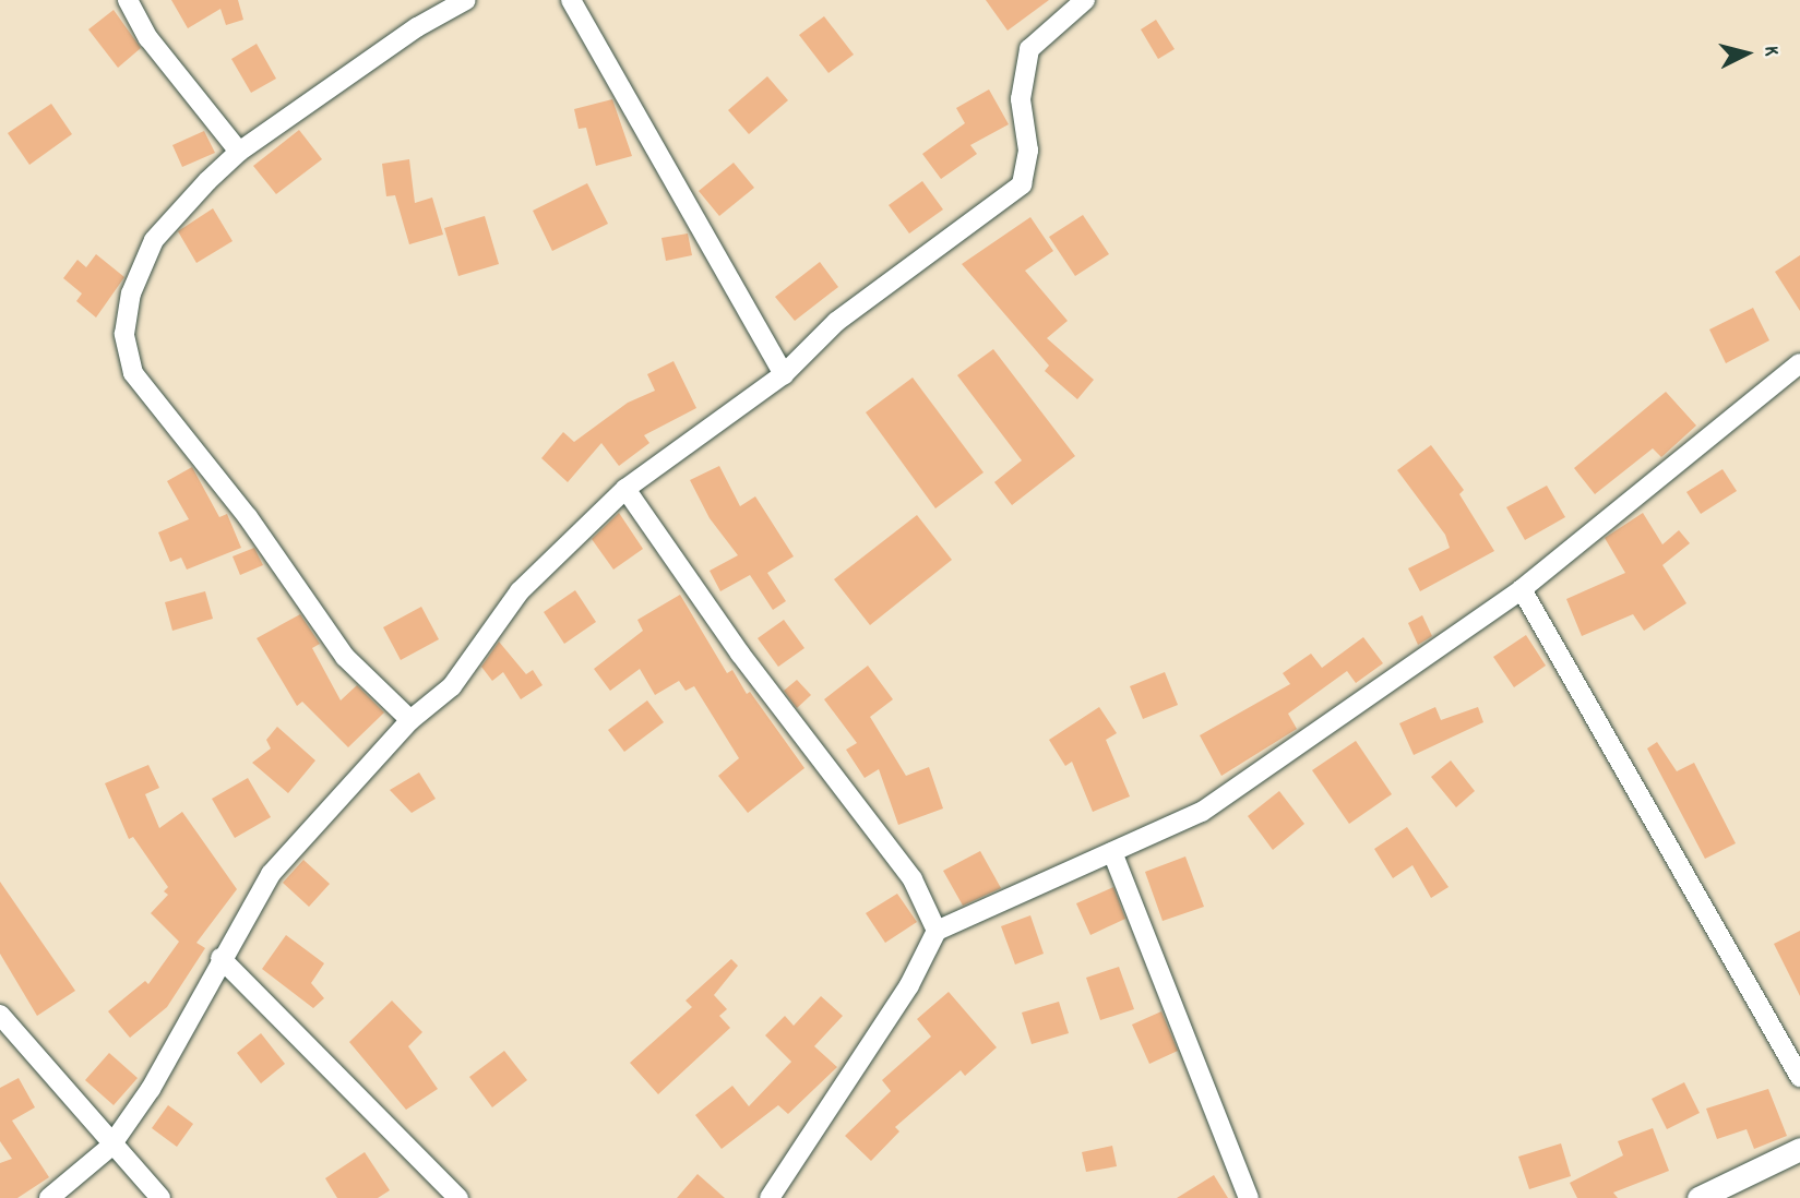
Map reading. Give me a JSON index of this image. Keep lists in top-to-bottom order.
{
  "north": "right"
}
